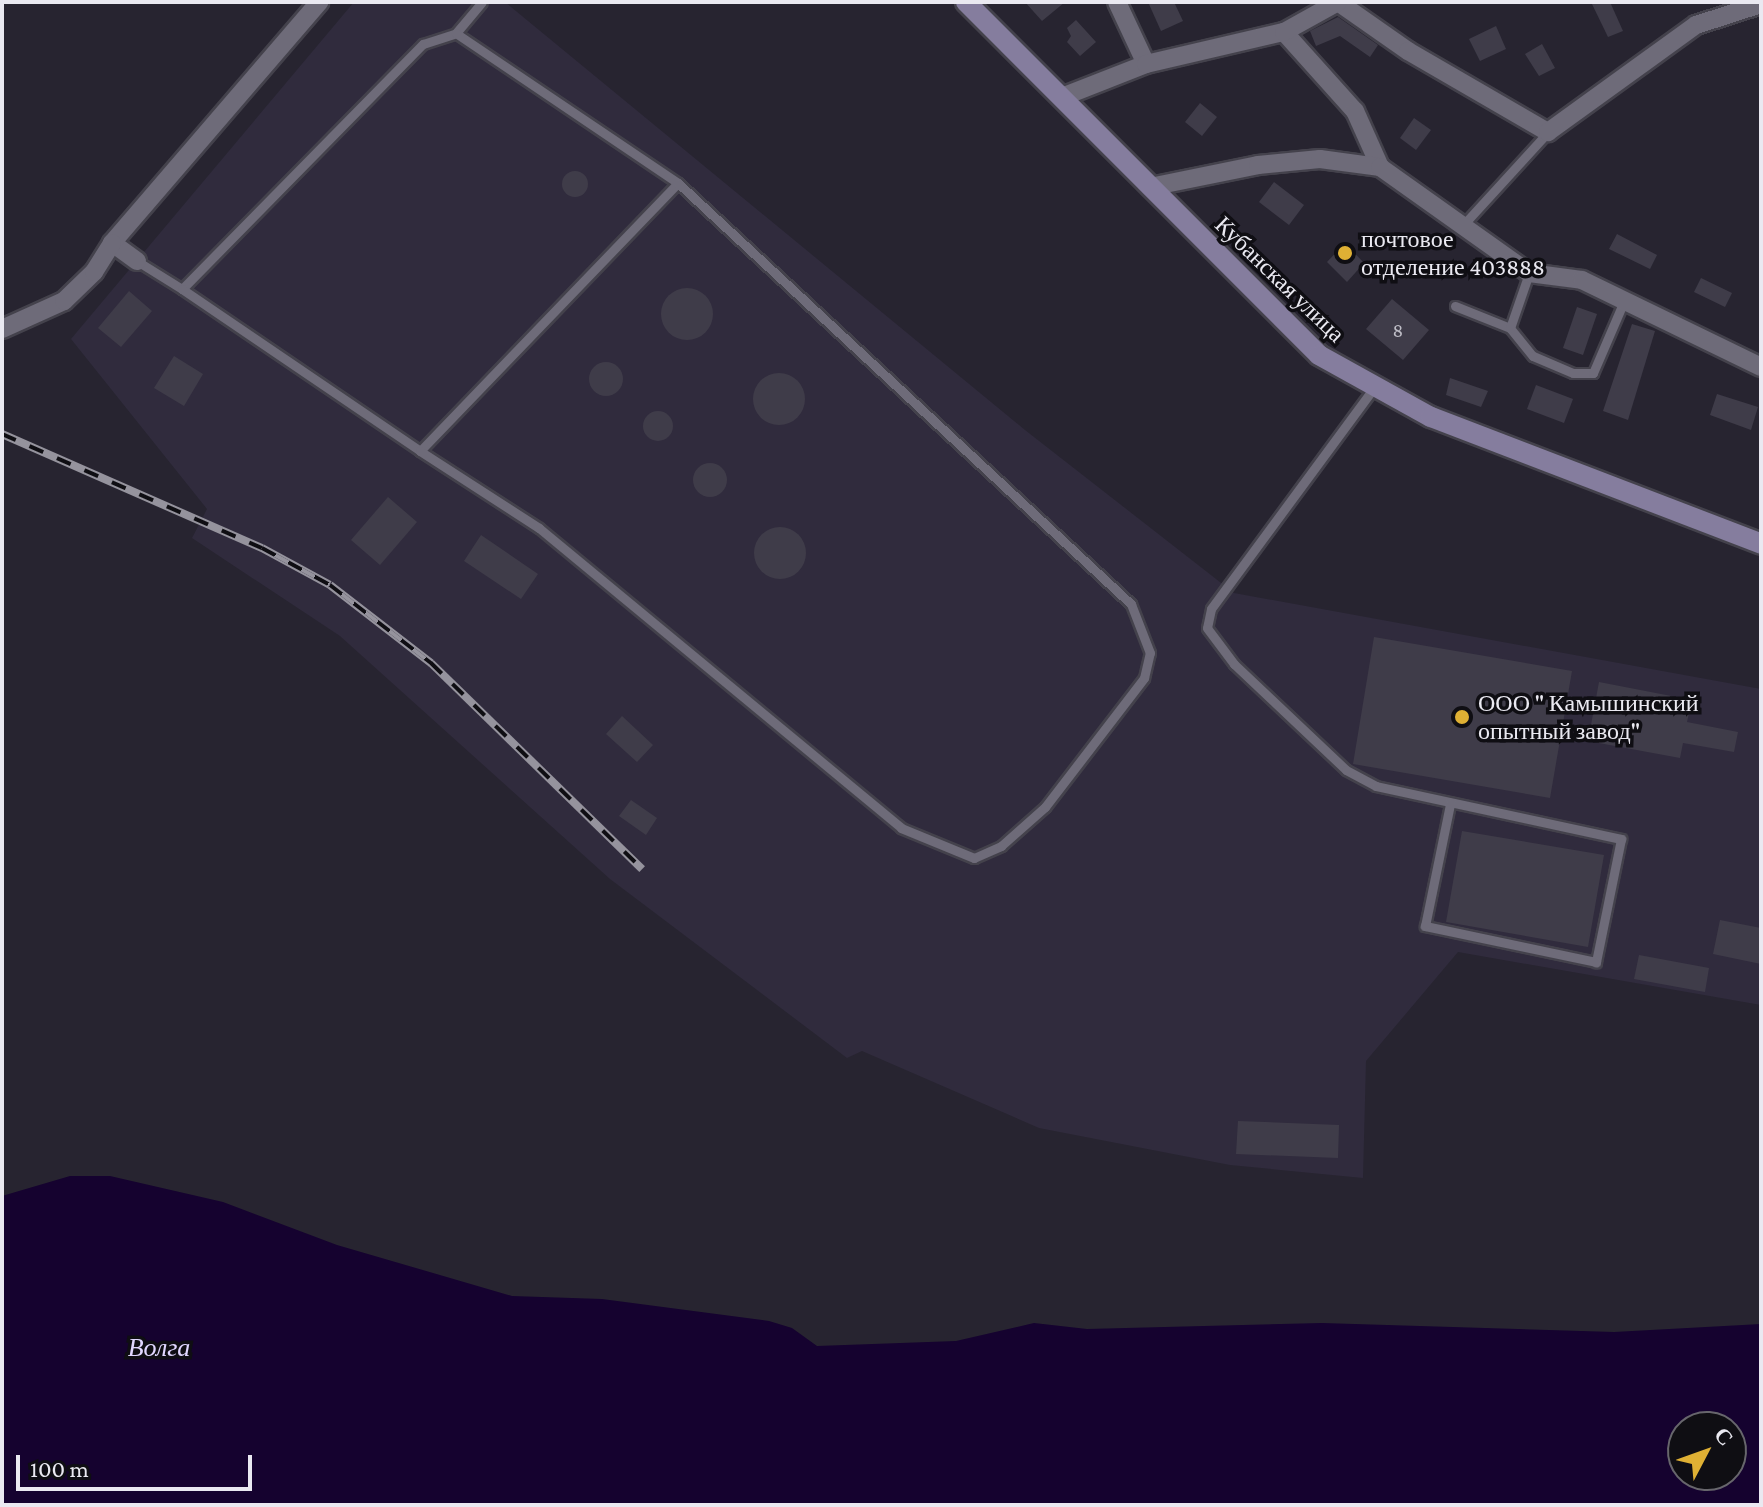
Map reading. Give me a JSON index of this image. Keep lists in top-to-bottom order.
{
  "streets": {
    "street": ["Кубанская улица"]
  },
  "water": ["Волга"],
  "places": ["почтовое отделение 403888", "ООО \" Камышинский опытный завод\""],
  "house_numbers": ["8"],
  "scale_bar": "100 m",
  "north": "top right"
}
